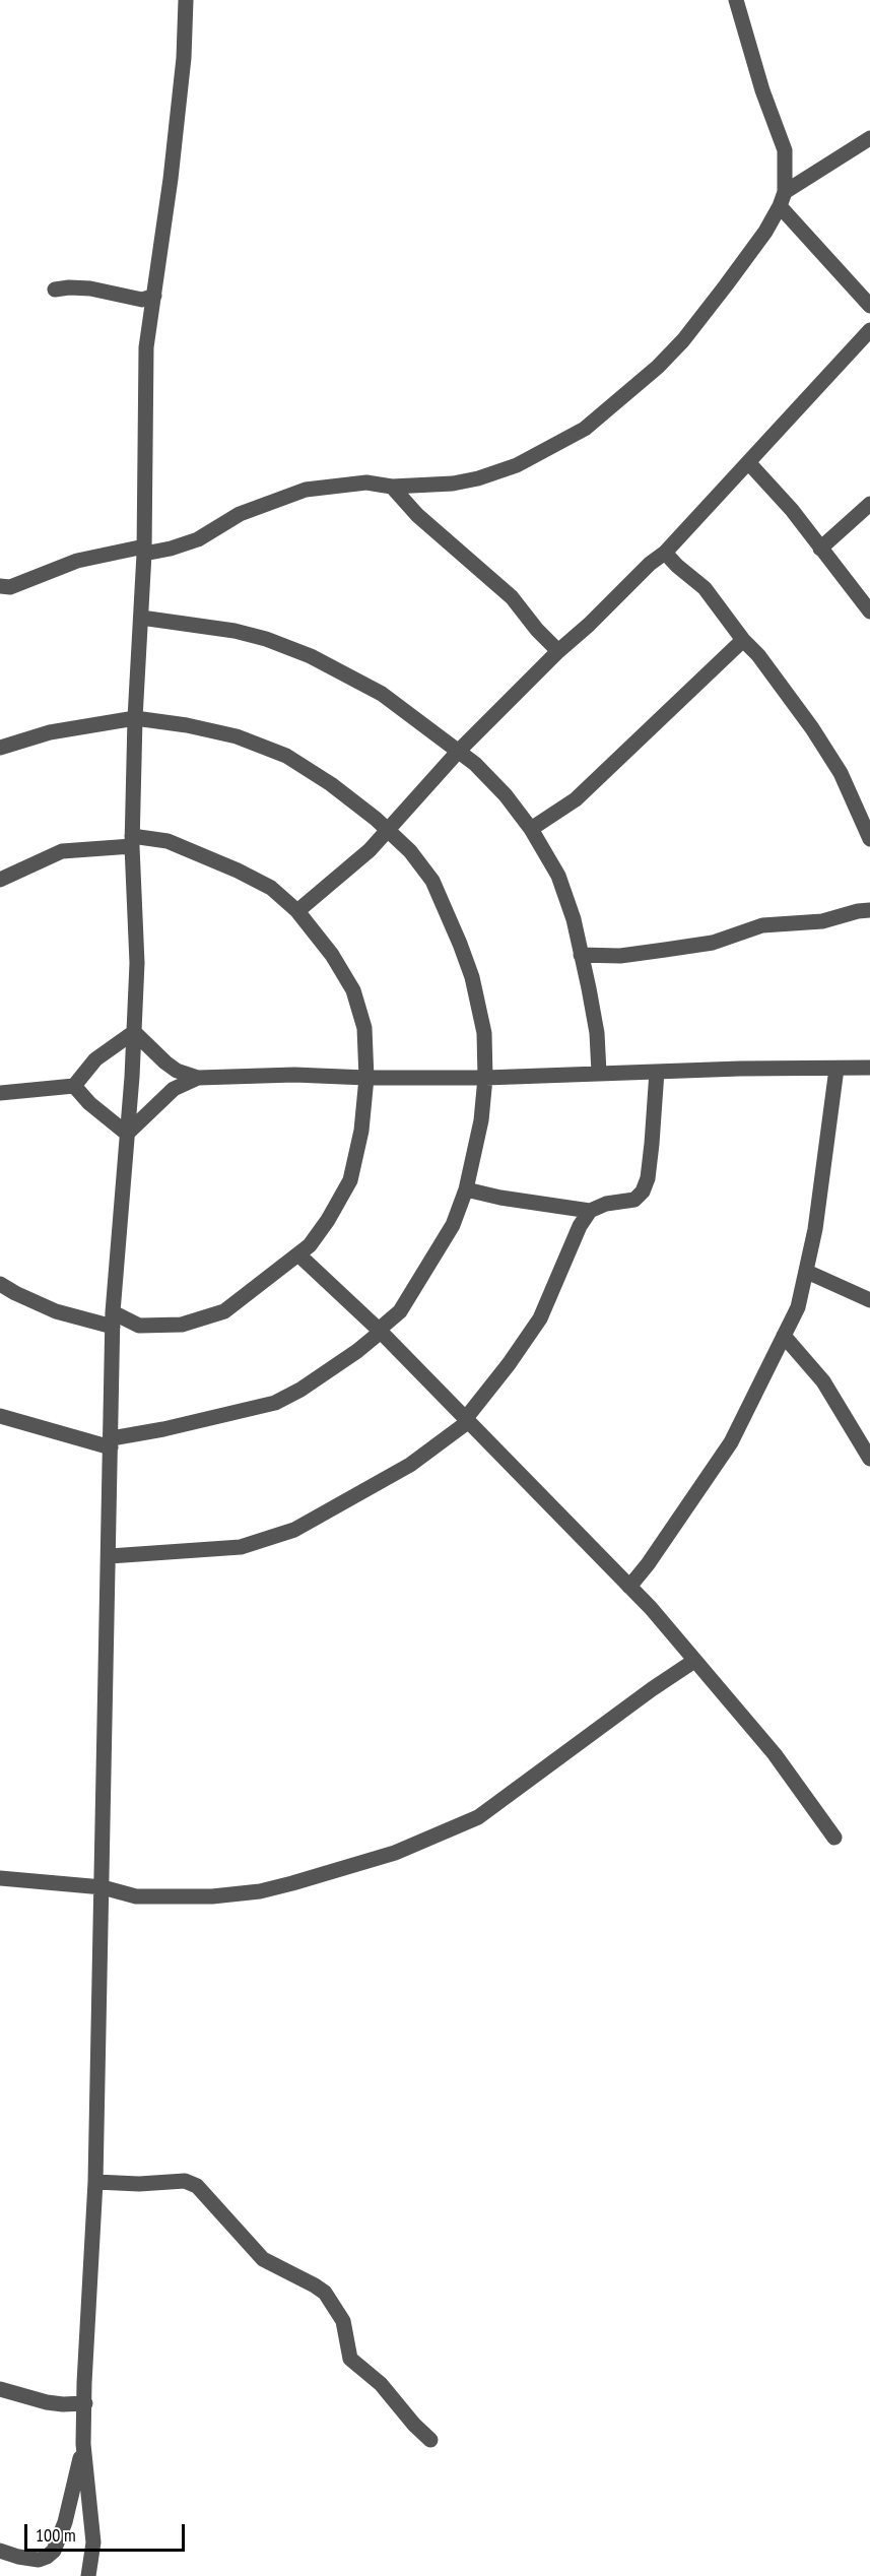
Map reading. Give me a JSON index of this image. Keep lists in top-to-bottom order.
{
  "scale_bar": "100 m"
}
